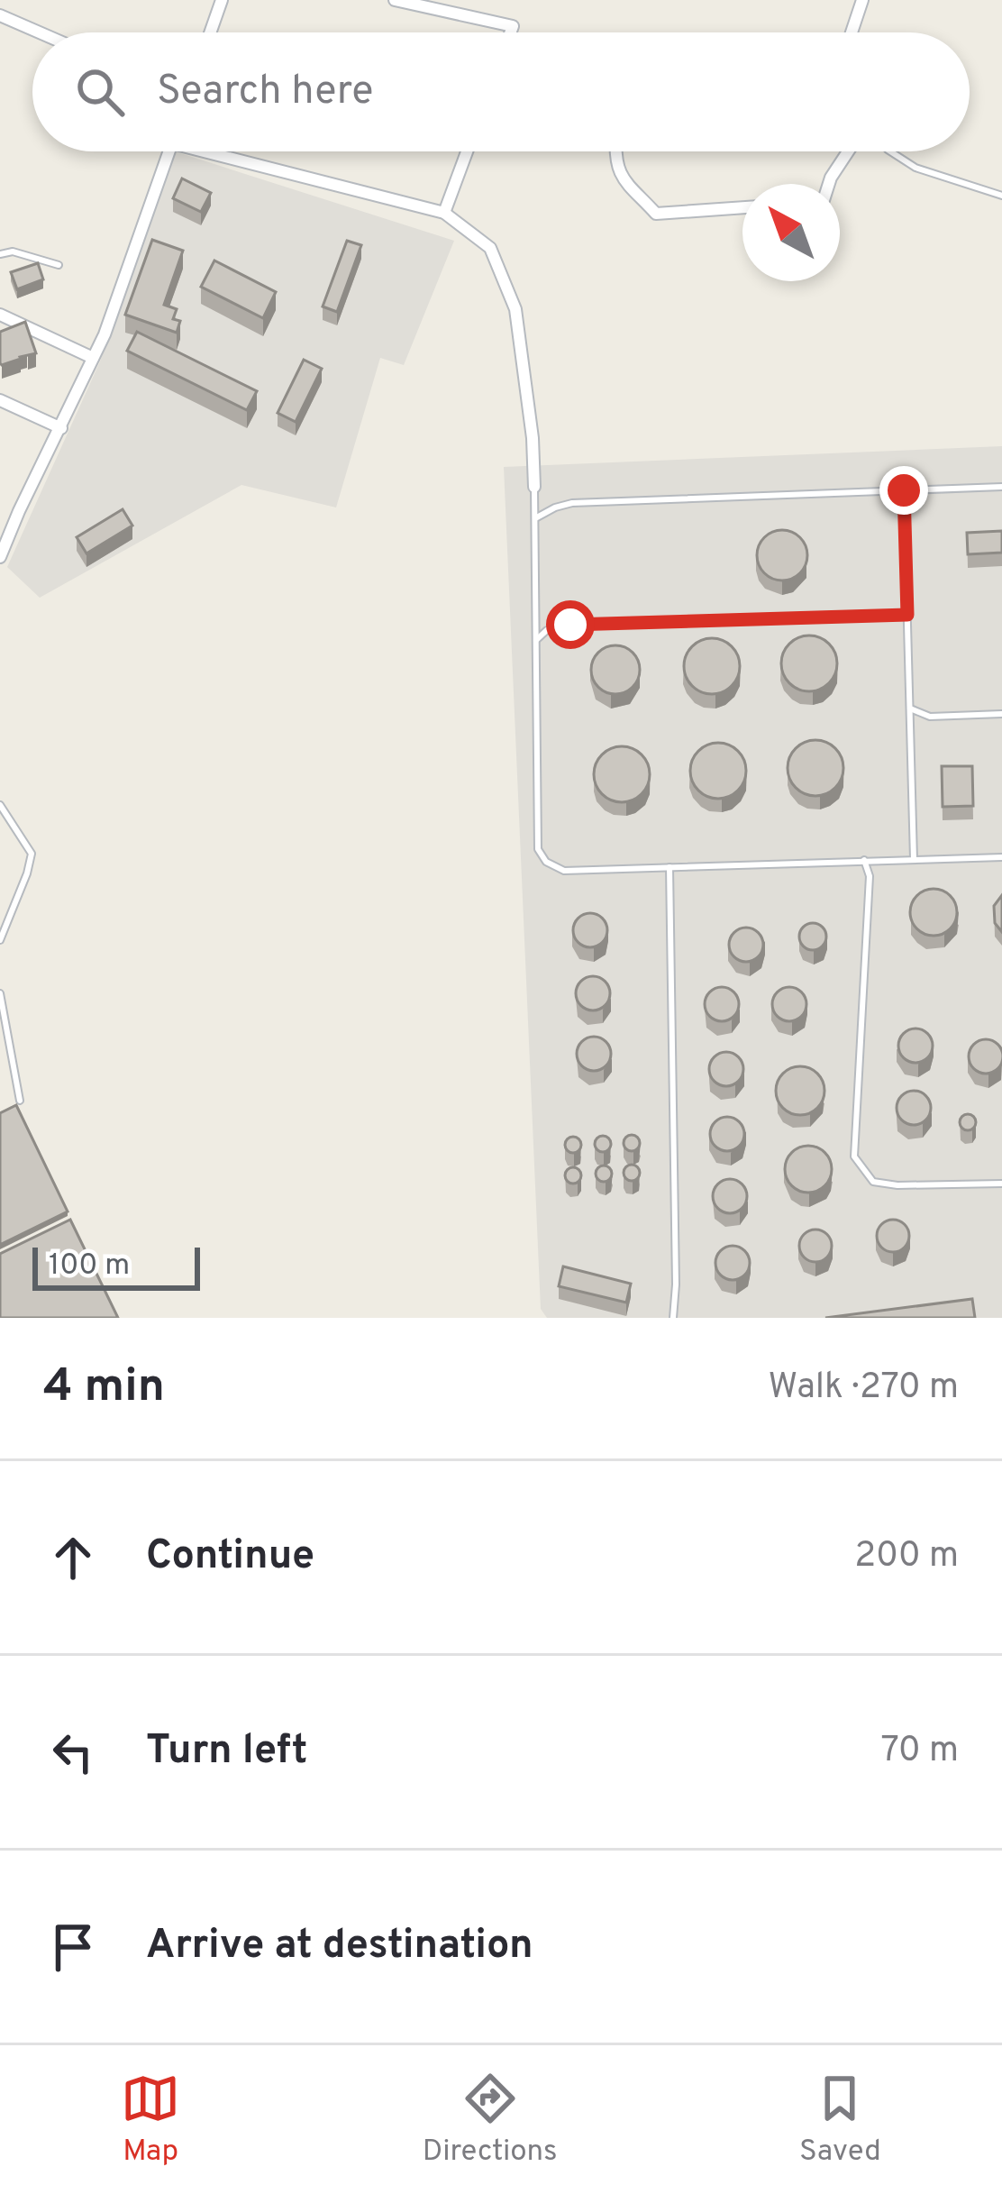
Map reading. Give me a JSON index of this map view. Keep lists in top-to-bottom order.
{
  "scale_bar": "100 m",
  "north": "top left",
  "page": {
    "search": "Search here",
    "scale": "100 m",
    "heading": ["4 min", "Walk · 270 m"],
    "list": [
      ["Continue", "200 m"],
      ["Turn left", "70 m"],
      "Arrive at destination"
    ],
    "nav": ["Map", "Directions", "Saved"]
  }
}
